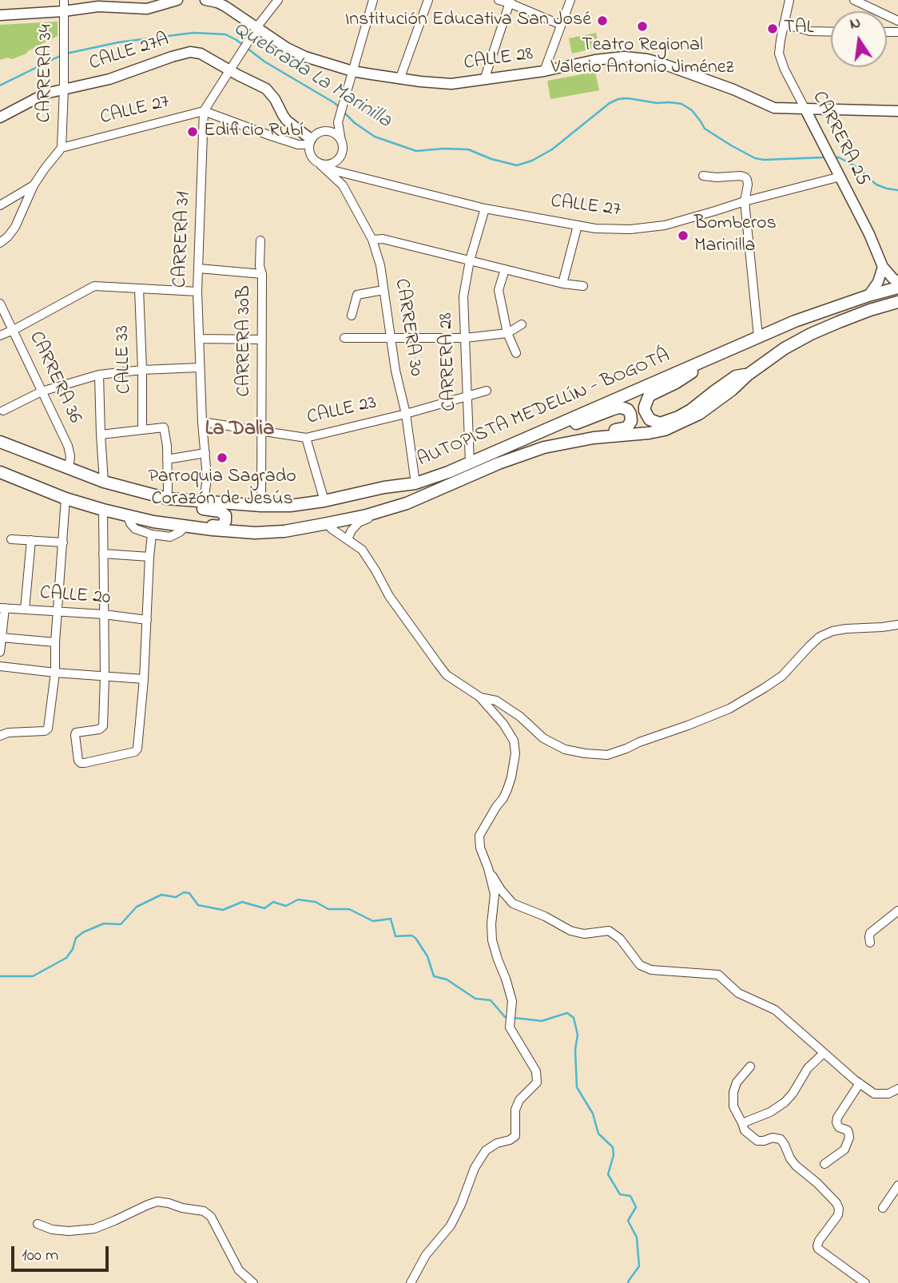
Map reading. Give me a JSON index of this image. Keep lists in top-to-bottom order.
{
  "streets": {
    "highway": ["AUTOPISTA MEDELLÍN - BOGOTÁ"],
    "main road": ["CALLE 27A", "CALLE 28", "CARRERA 25"],
    "street": [
      "CARRERA 34",
      "CALLE 27",
      "CARRERA 31",
      "CARRERA 30",
      "CARRERA 30B",
      "CALLE 33",
      "CARRERA 28",
      "CARRERA 36",
      "CALLE 23",
      "CALLE 20"
    ]
  },
  "crossings": [
    ["CALLE 27A", "CARRERA 34"],
    ["CALLE 27A", "CALLE 27"],
    ["CALLE 27A", "CARRERA 30"],
    ["CALLE 28", "CARRERA 25"],
    ["CARRERA 34", "CALLE 27"],
    ["CALLE 27", "CARRERA 25"],
    ["CALLE 27", "CARRERA 31"],
    ["CALLE 27", "CARRERA 30"],
    ["CALLE 27", "CARRERA 28"],
    ["CARRERA 31", "CARRERA 30B"],
    ["CARRERA 31", "AUTOPISTA MEDELLÍN - BOGOTÁ"],
    ["CARRERA 31", "CALLE 23"],
    ["CARRERA 30", "AUTOPISTA MEDELLÍN - BOGOTÁ"],
    ["CARRERA 30", "CALLE 23"],
    ["CARRERA 30B", "AUTOPISTA MEDELLÍN - BOGOTÁ"],
    ["CARRERA 30B", "CALLE 23"],
    ["CARRERA 28", "AUTOPISTA MEDELLÍN - BOGOTÁ"],
    ["CARRERA 28", "CALLE 23"],
    ["CARRERA 36", "AUTOPISTA MEDELLÍN - BOGOTÁ"]
  ],
  "districts": ["La Dalia"],
  "water": ["Quebrada La Marinilla"],
  "places": [
    "Institución Educativa San José",
    "Teatro Regional Valerio Antonio Jiménez",
    "TAL",
    "Edificio Rubí",
    "Bomberos Marinilla",
    "Parroquia Sagrado Corazón de Jesús"
  ],
  "scale_bar": "100 m",
  "north": "top"
}
